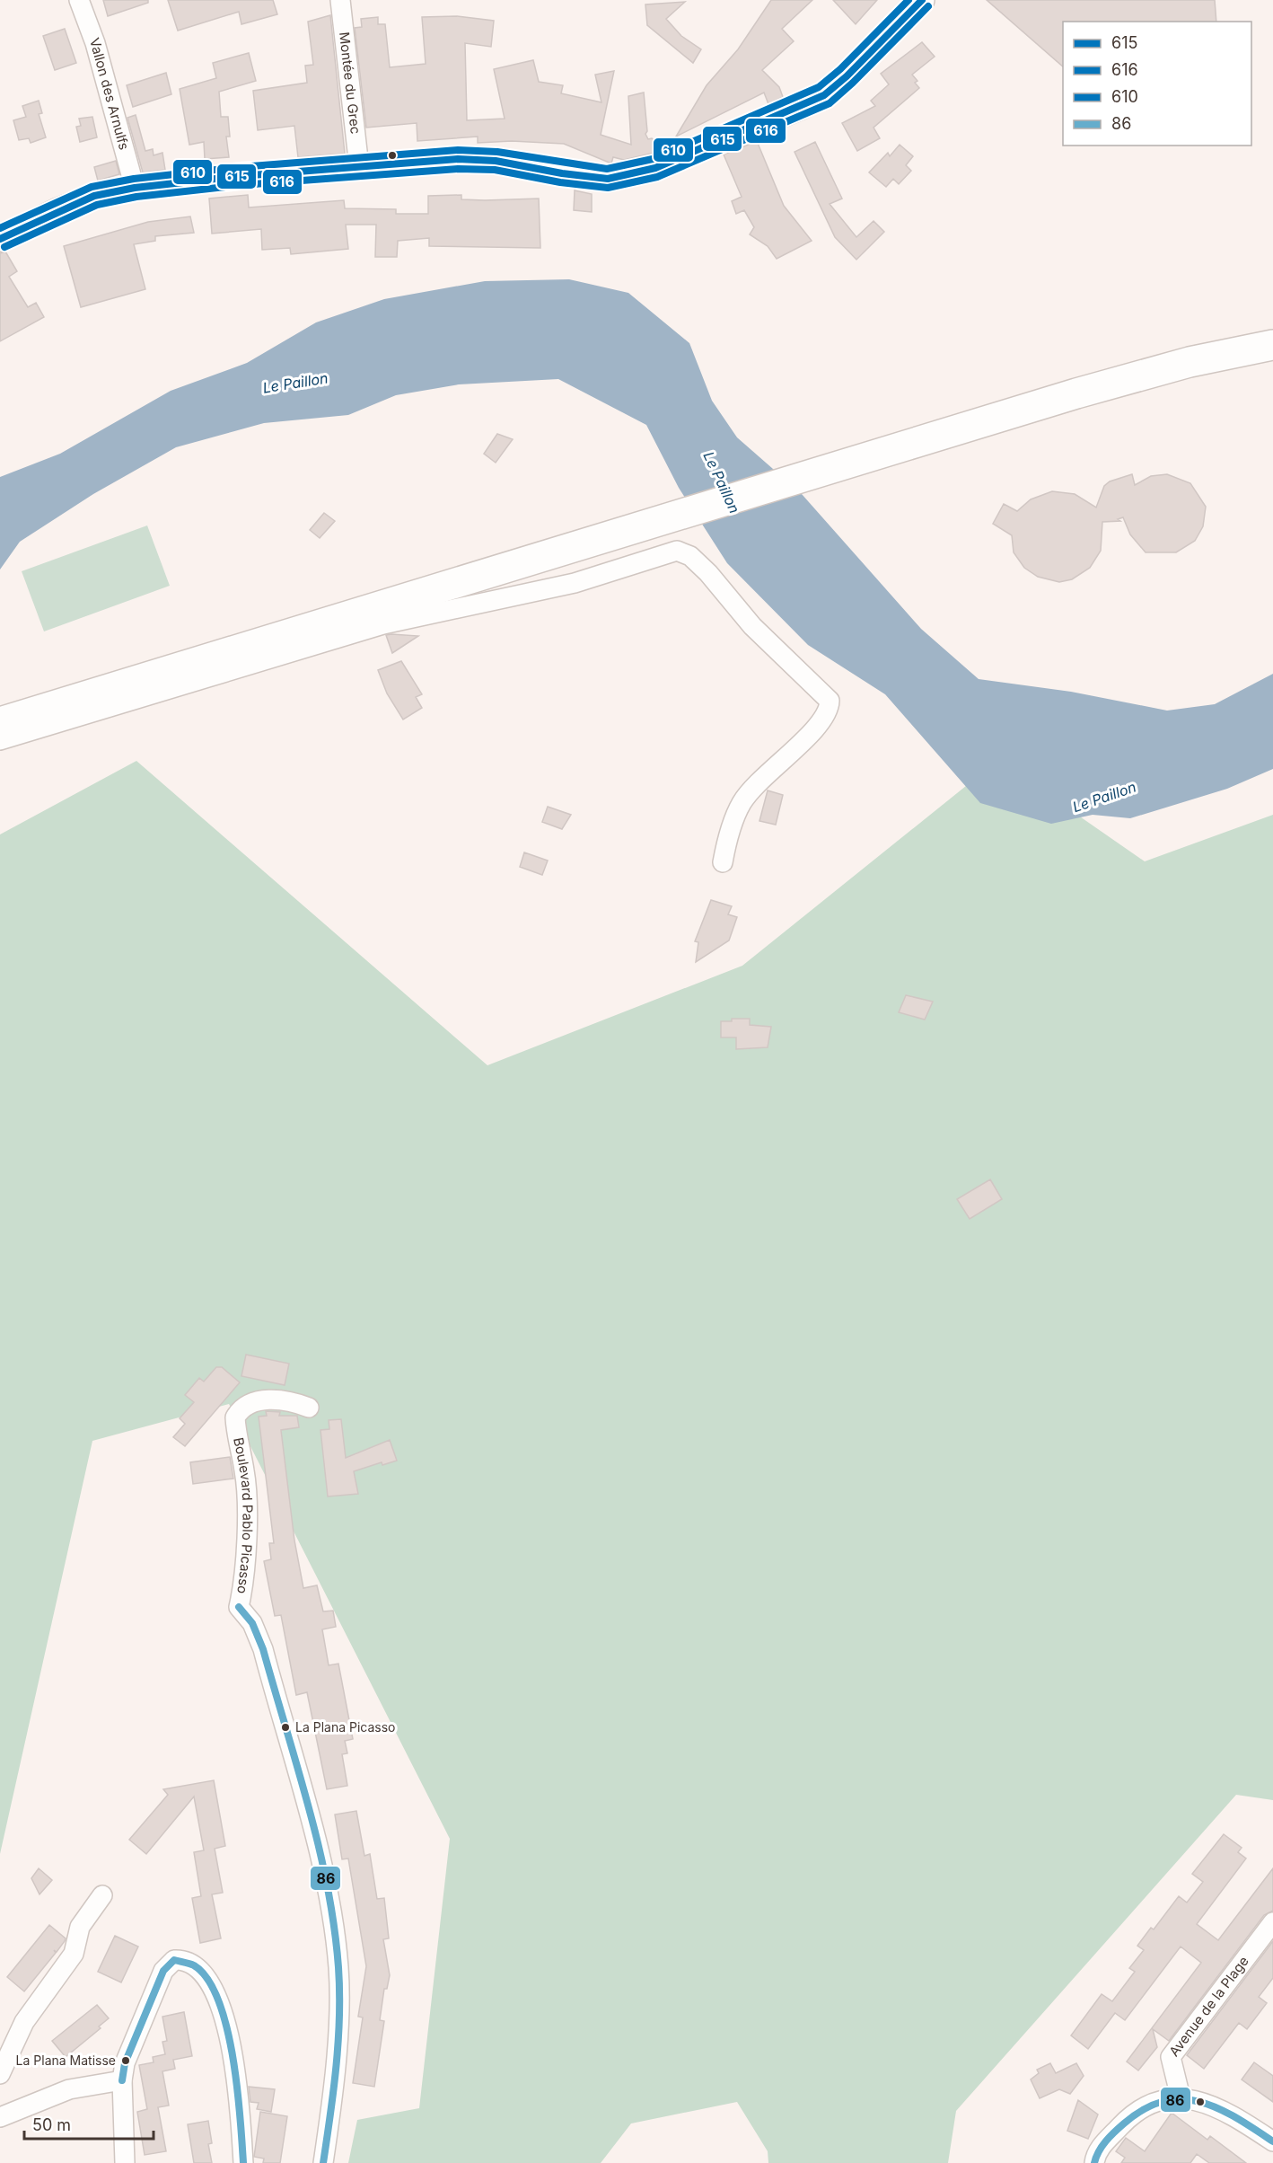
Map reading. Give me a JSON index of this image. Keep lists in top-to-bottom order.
{
  "streets": {
    "street": [
      "Montée du Grec",
      "Vallon des Arnulfs",
      "Boulevard Pablo Picasso",
      "Avenue de la Plage"
    ]
  },
  "water": ["Le Paillon"],
  "places": ["La Plana Picasso", "La Plana Matisse"],
  "lines": [
    "transit line 615",
    "transit line 610",
    "transit line 616",
    "transit line 86"
  ],
  "legend": [
    "615",
    "616",
    "610",
    "86"
  ],
  "scale_bar": "50 m"
}
